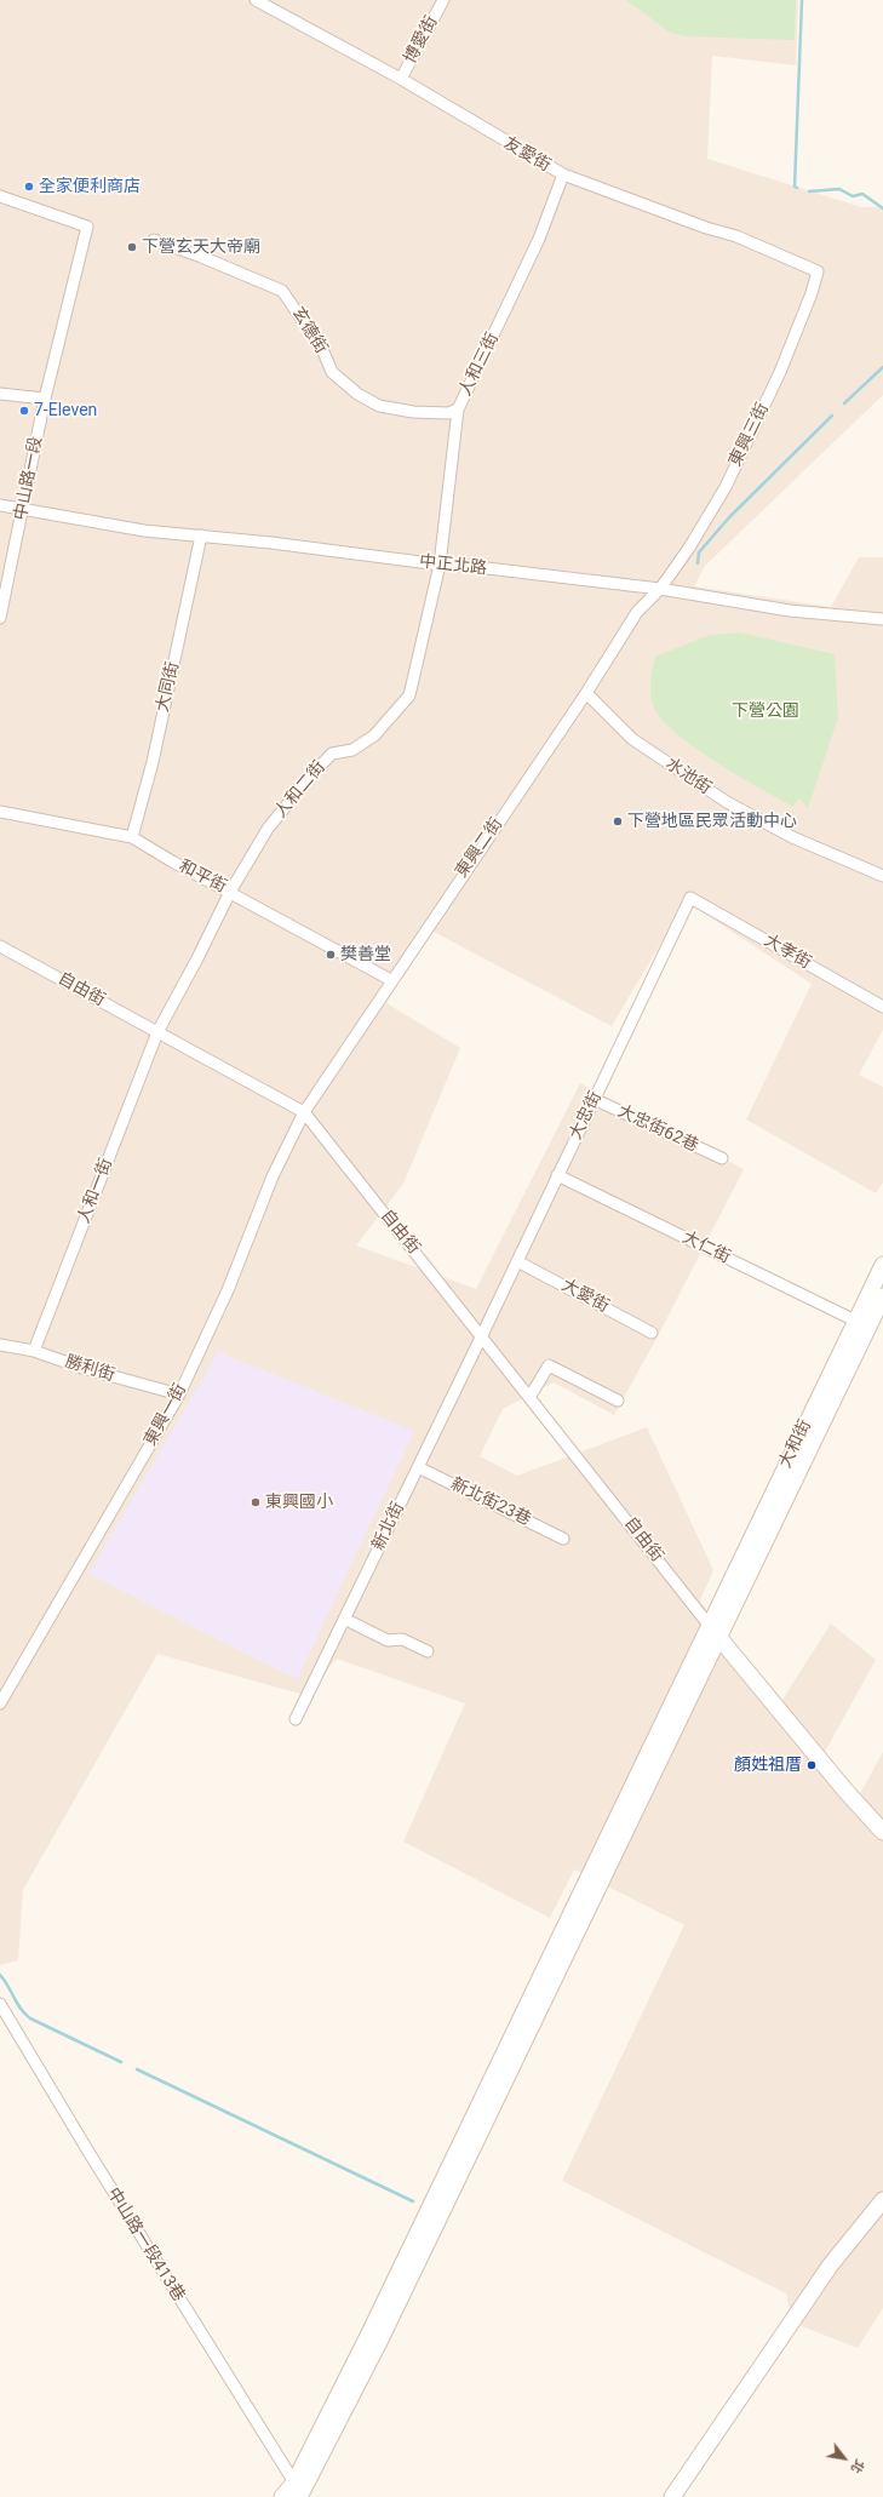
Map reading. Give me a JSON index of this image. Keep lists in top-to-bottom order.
{
  "streets": {
    "main road": ["大和街"],
    "street": [
      "博愛街",
      "友愛街",
      "玄德街",
      "人和三街",
      "東興三街",
      "中山路一段",
      "中正北路",
      "大同街",
      "水池街",
      "人和二街",
      "東興二街",
      "和平街",
      "大孝街",
      "自由街",
      "大忠街",
      "大忠街62巷",
      "人和一街",
      "大仁街",
      "大愛街",
      "勝利街",
      "東興一街",
      "新北街23巷",
      "新北街",
      "中山路一段413巷"
    ]
  },
  "crossings": [
    ["博愛街", "友愛街"],
    ["友愛街", "人和三街"],
    ["友愛街", "東興三街"],
    ["玄德街", "人和三街"],
    ["人和三街", "中正北路"],
    ["人和三街", "人和二街"],
    ["東興三街", "中正北路"],
    ["東興三街", "東興二街"],
    ["中山路一段", "中正北路"],
    ["中正北路", "大同街"],
    ["中正北路", "人和二街"],
    ["中正北路", "東興二街"],
    ["大同街", "和平街"],
    ["水池街", "東興二街"],
    ["人和二街", "和平街"],
    ["人和二街", "自由街"],
    ["人和二街", "人和一街"],
    ["東興二街", "和平街"],
    ["東興二街", "自由街"],
    ["東興二街", "東興一街"],
    ["大孝街", "大忠街"],
    ["自由街", "大忠街"],
    ["自由街", "人和一街"],
    ["自由街", "東興一街"],
    ["自由街", "大和街"],
    ["自由街", "新北街"],
    ["大忠街", "大忠街62巷"],
    ["大忠街", "大仁街"],
    ["大忠街", "大愛街"],
    ["大忠街", "新北街"],
    ["人和一街", "勝利街"],
    ["大仁街", "大和街"],
    ["勝利街", "東興一街"],
    ["新北街23巷", "新北街"]
  ],
  "parks": ["下營公園"],
  "places": [
    "全家便利商店",
    "下營玄天大帝廟",
    "7-Eleven",
    "下營地區民眾活動中心",
    "樊善堂",
    "東興國小",
    "顏姓祖厝"
  ],
  "north": "bottom right"
}
